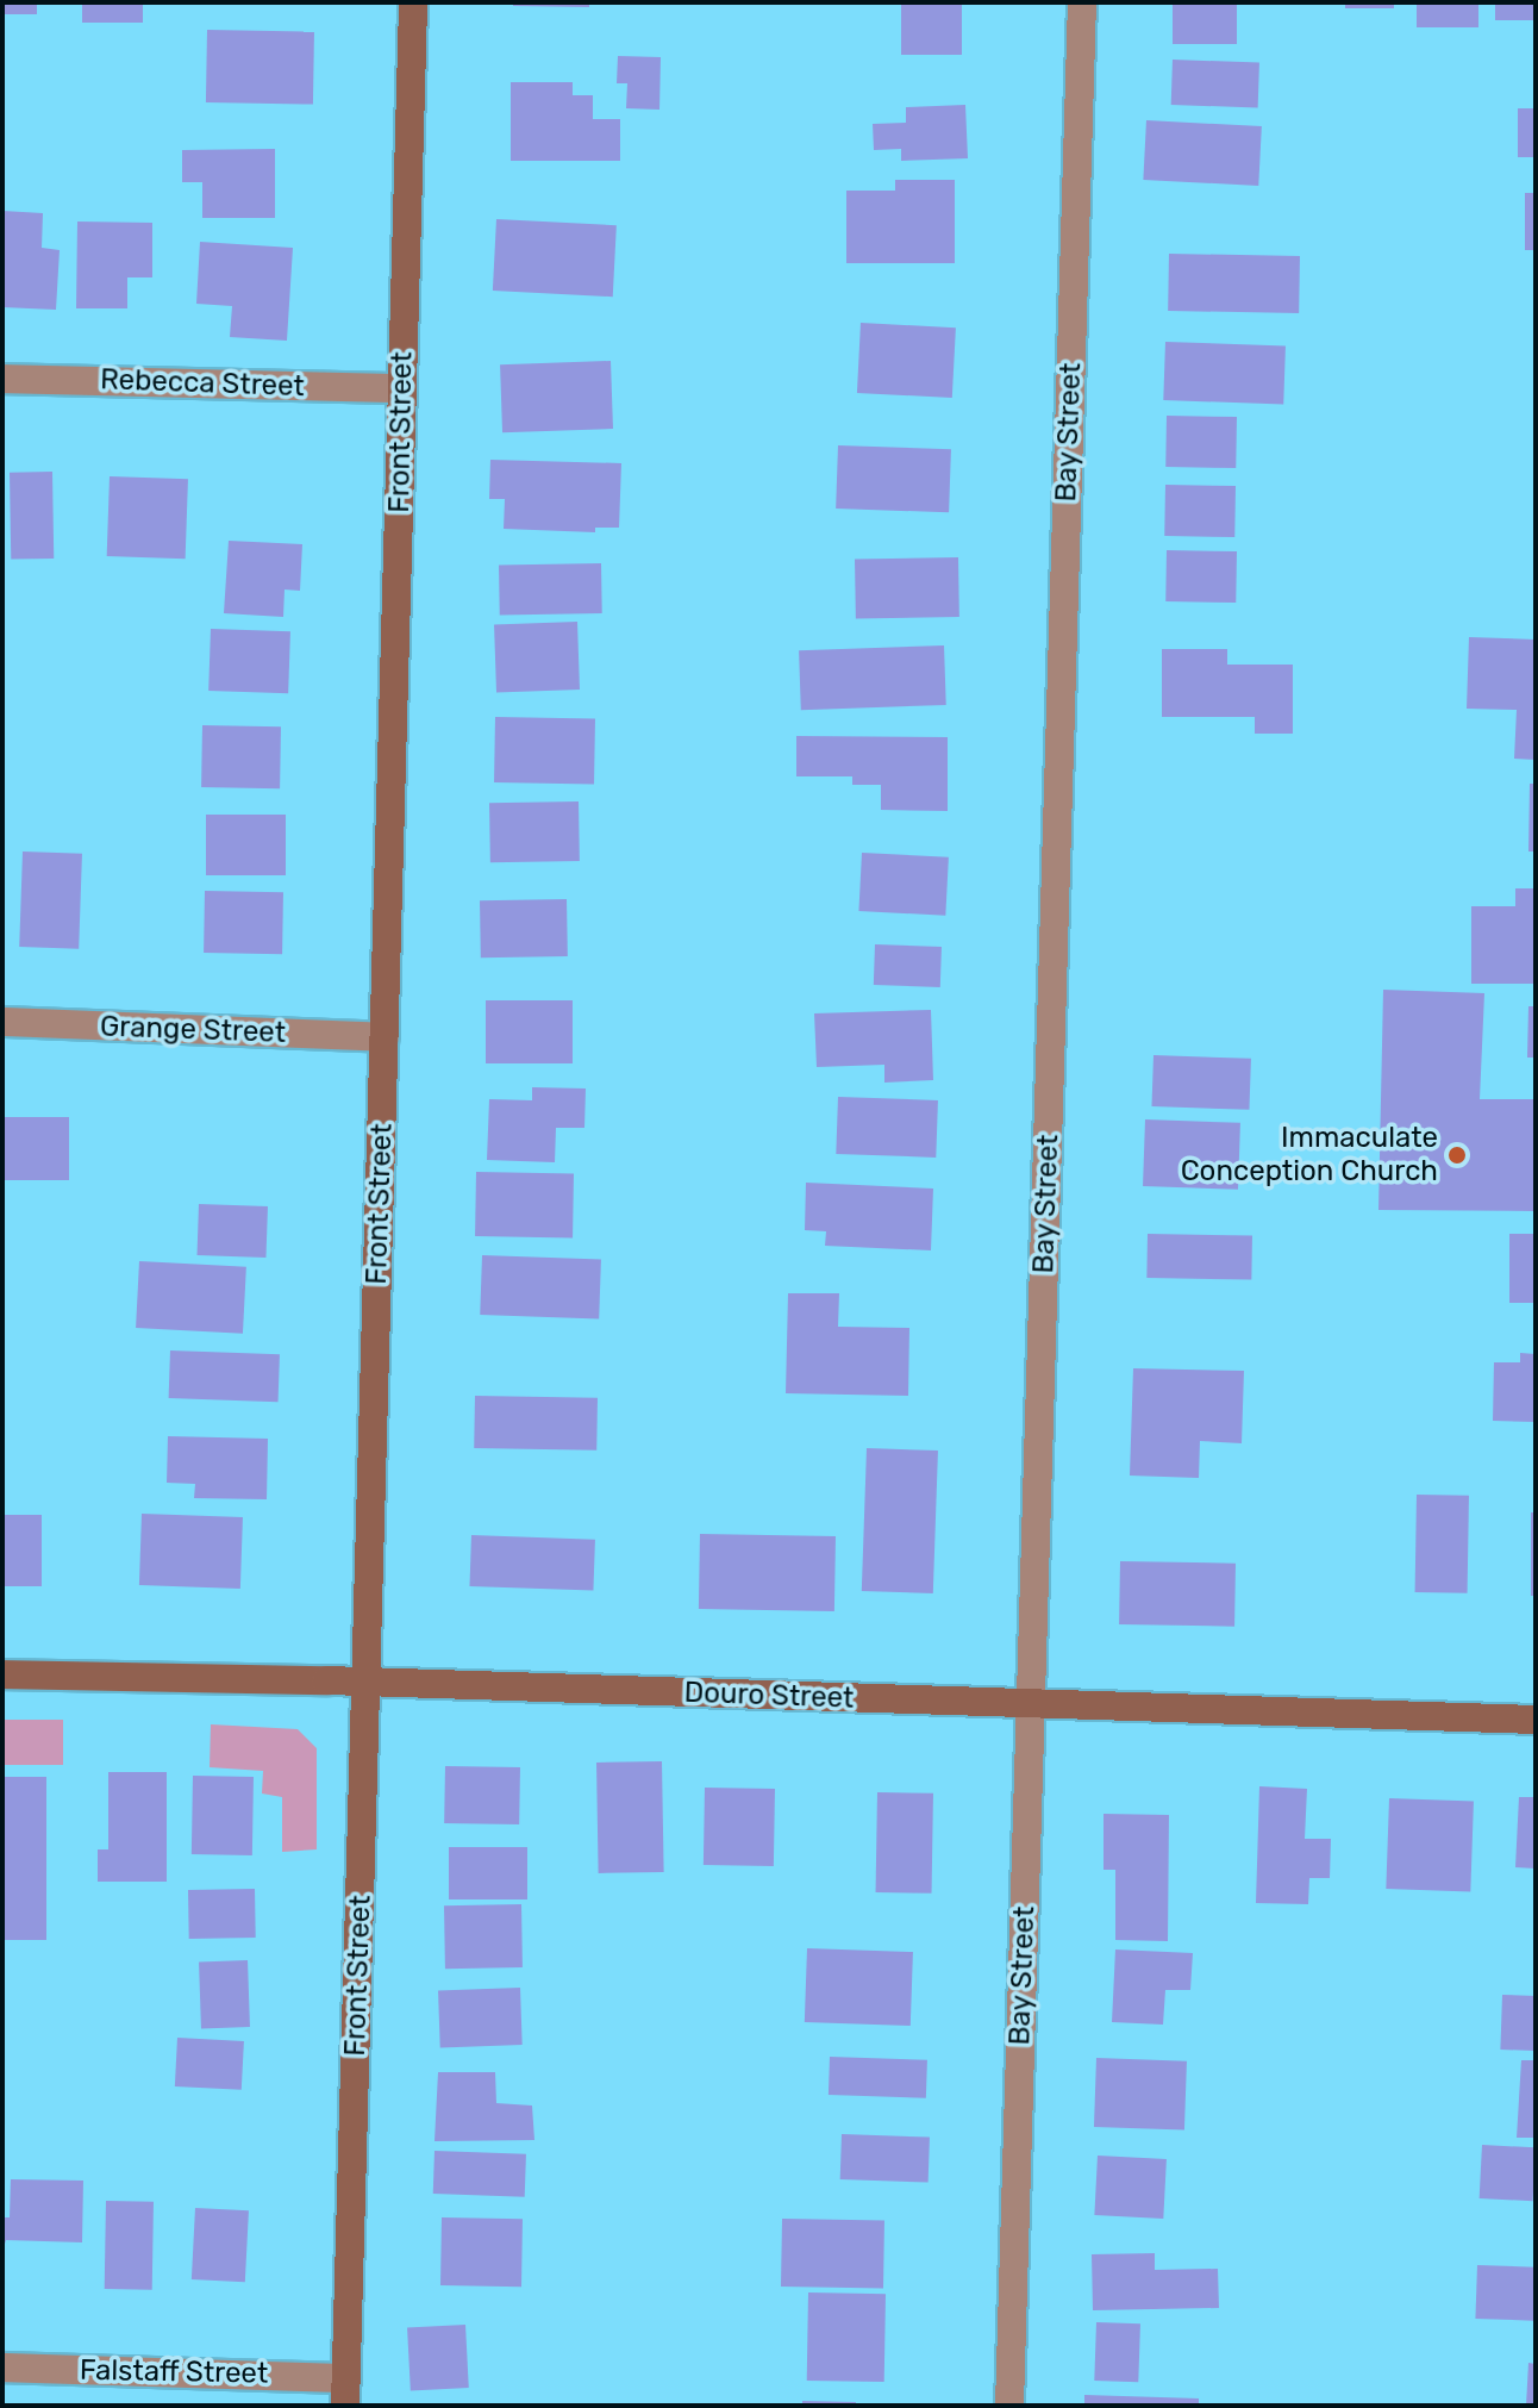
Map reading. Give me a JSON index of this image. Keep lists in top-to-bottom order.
{
  "streets": {
    "street": [
      "Rebecca Street",
      "Front Street",
      "Bay Street",
      "Grange Street",
      "Douro Street",
      "Falstaff Street"
    ]
  },
  "crossings": [
    ["Rebecca Street", "Front Street"],
    ["Front Street", "Grange Street"],
    ["Front Street", "Douro Street"],
    ["Front Street", "Falstaff Street"],
    ["Bay Street", "Douro Street"]
  ],
  "places": ["Immaculate Conception Church"]
}
